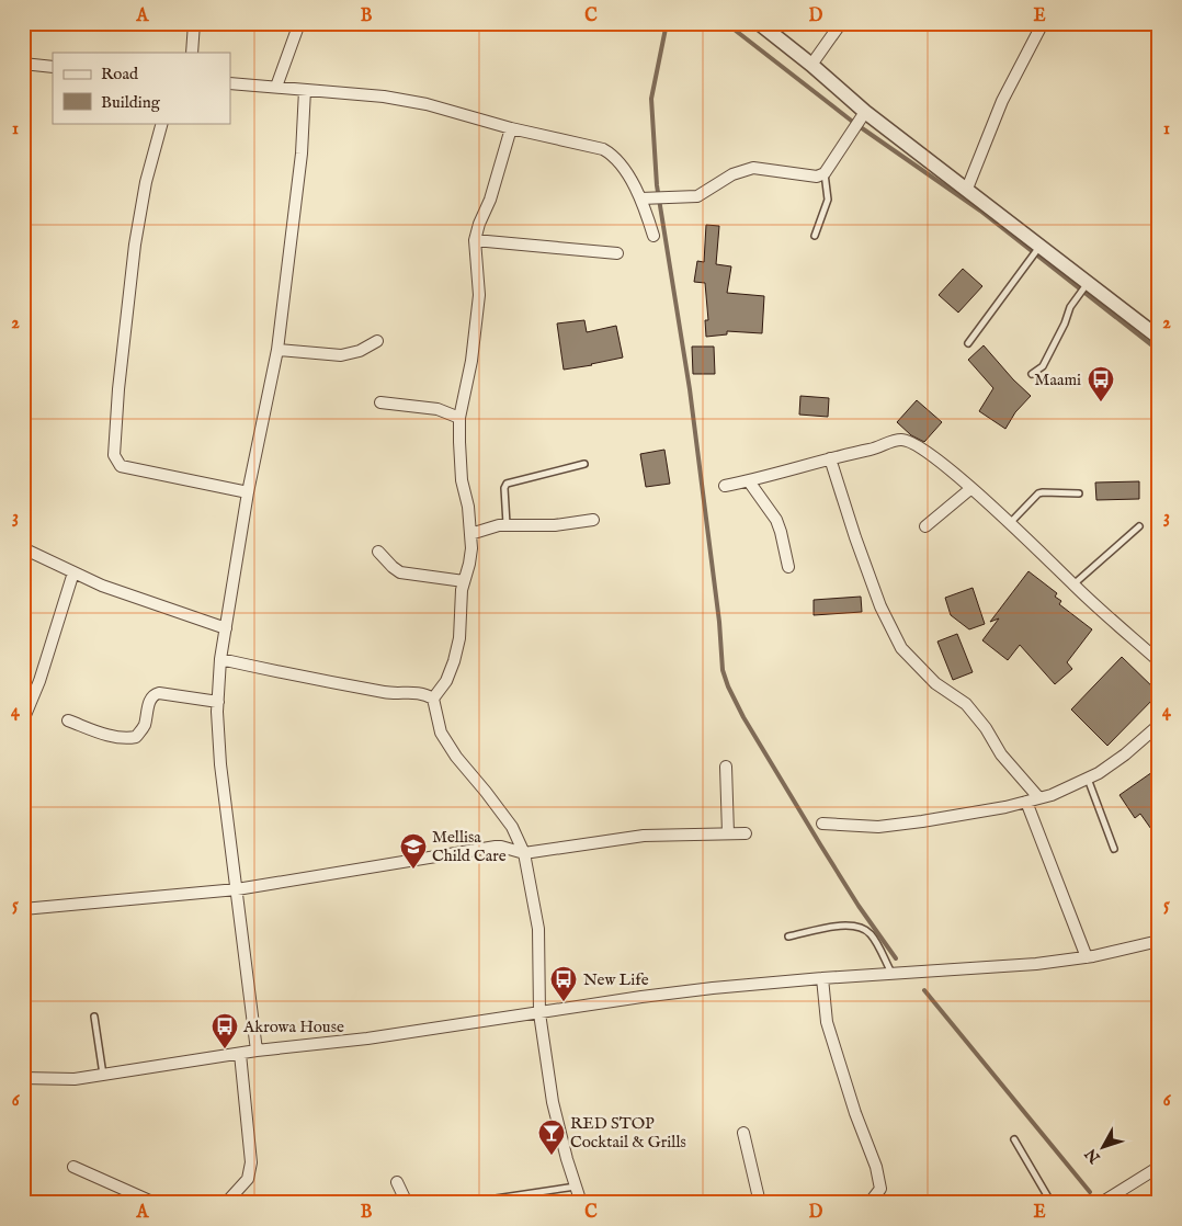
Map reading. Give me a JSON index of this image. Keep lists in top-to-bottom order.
{
  "places": {
    "bus stop": ["Maami", "New Life", "Akrowa House"],
    "school or university": ["Mellisa Child Care"],
    "bar": ["RED STOP Cocktail & Grills"]
  },
  "legend": ["Road", "Building"],
  "north": "bottom left",
  "grid": {
    "columns": [
      "A",
      "B",
      "C",
      "D",
      "E"
    ],
    "rows": [
      "1",
      "2",
      "3",
      "4",
      "5",
      "6"
    ]
  }
}
